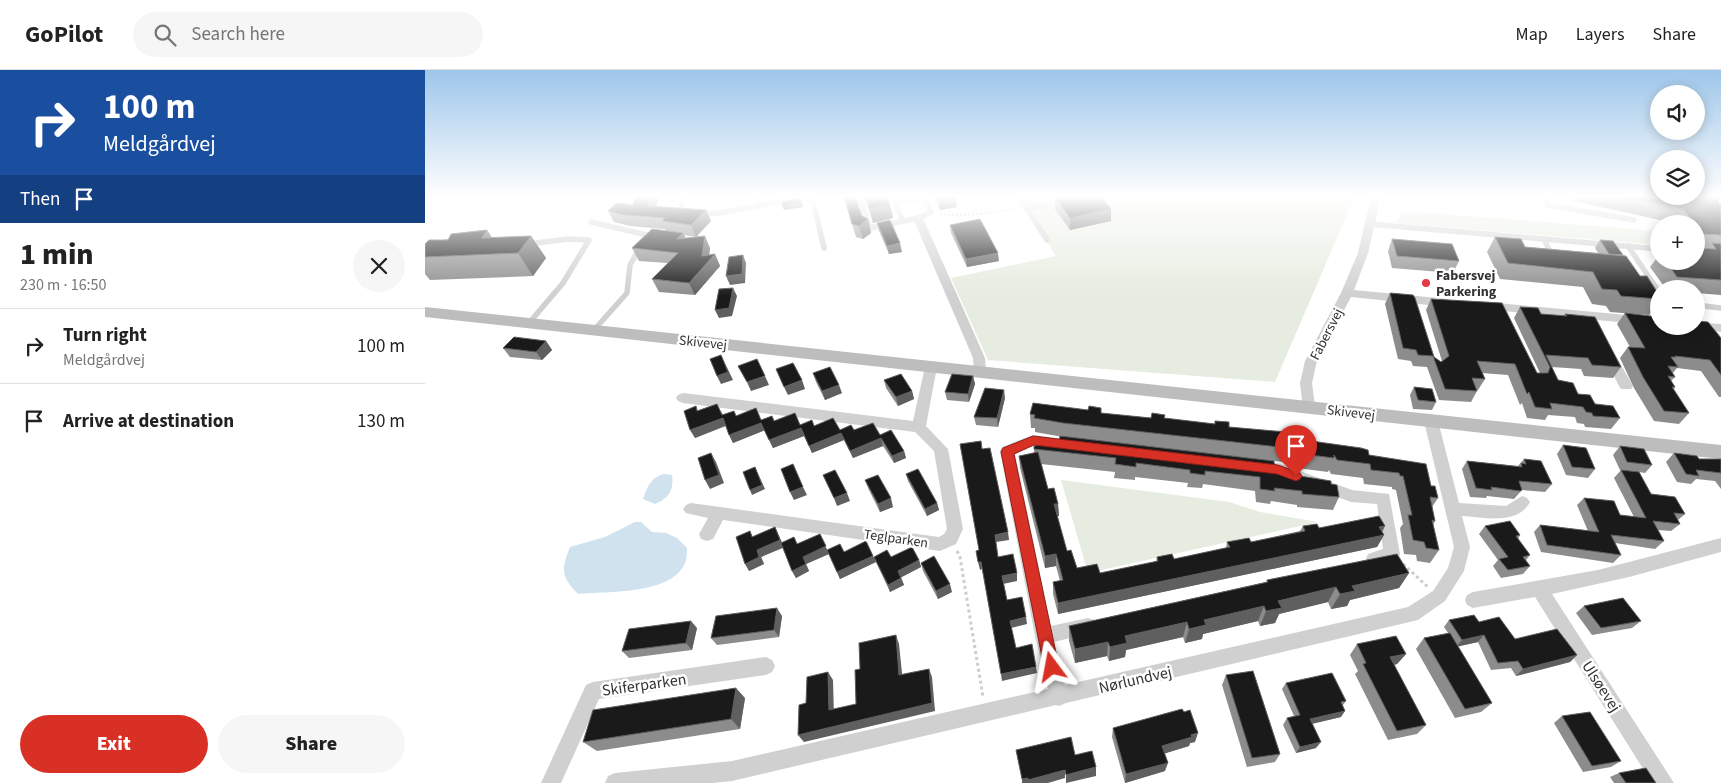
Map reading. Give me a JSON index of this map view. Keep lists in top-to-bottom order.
{
  "streets": {
    "street": [
      "Fabersvej",
      "Skivevej",
      "Teglparken",
      "Nørlundvej",
      "Skiferparken",
      "Ulsøevej"
    ]
  },
  "crossings": [
    ["Fabersvej", "Skivevej"],
    ["Skivevej", "Nørlundvej"]
  ],
  "places": ["Fabersvej Parkering"],
  "page": {
    "header": "GoPilot",
    "search": "Search here",
    "nav": ["Map", "Layers", "Share"],
    "turn": ["100 m", "Meldgårdvej"],
    "map_buttons": ["+", "−"],
    "then": "Then",
    "heading": ["1 min", "230 m · 16:50"],
    "list": [
      {
        "name": "Turn right",
        "note": "Meldgårdvej",
        "value": "100 m"
      },
      {
        "name": "Arrive at destination",
        "value": "130 m"
      }
    ],
    "buttons": ["Exit", "Share"]
  }
}
